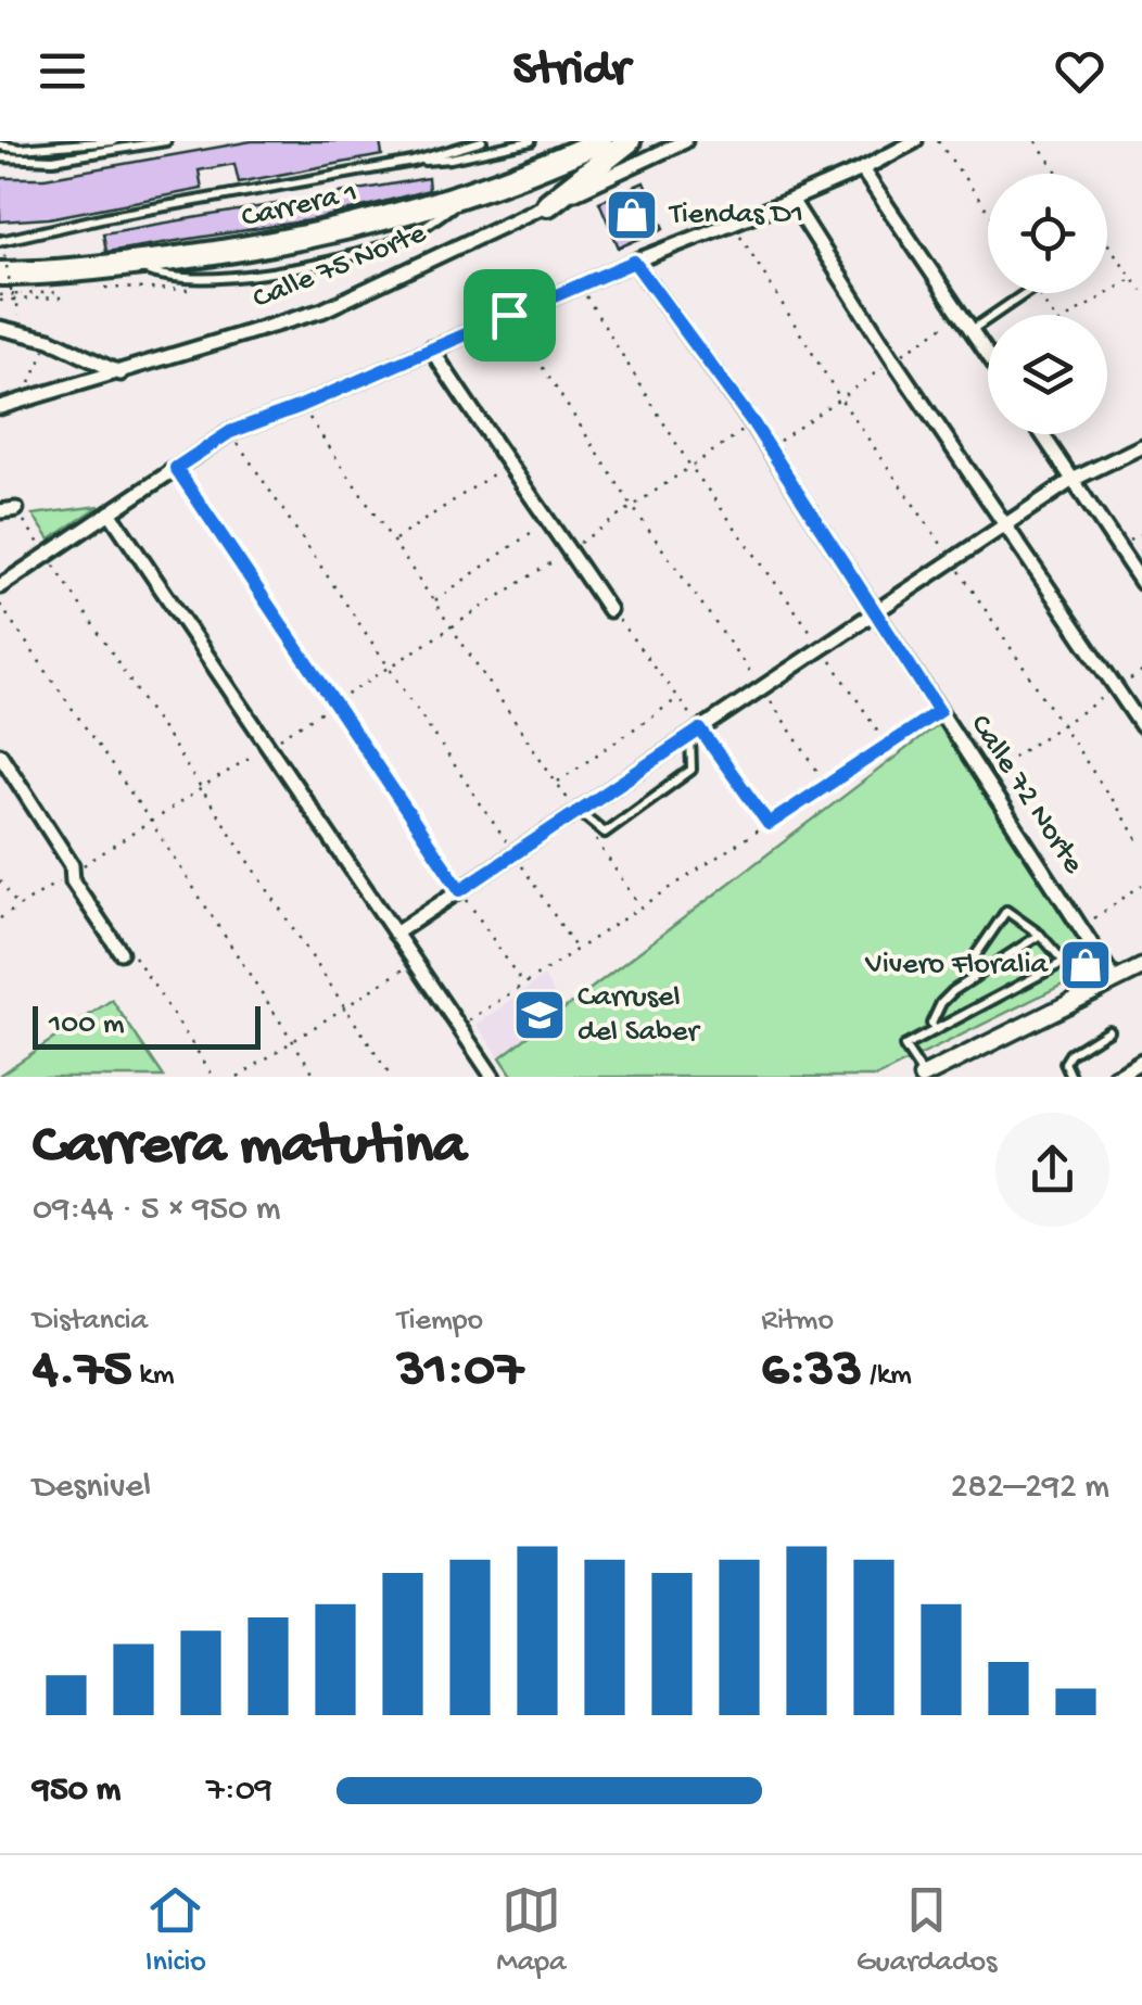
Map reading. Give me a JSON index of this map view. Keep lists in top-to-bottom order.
{
  "streets": {
    "highway": ["Carrera 1"],
    "street": ["Calle 75 Norte", "Calle 72 Norte"]
  },
  "places": {
    "shop": ["Tiendas D1", "Vivero Floralia"],
    "school or university": ["Carrusel del Saber"]
  },
  "scale_bar": "100 m",
  "page": {
    "header": "Stridr",
    "scale": "100 m",
    "heading": ["Carrera matutina", "09:44 · 5 × 950 m"],
    "stats": [
      ["Distancia", "4.75 km"],
      ["Tiempo", "31:07"],
      ["Ritmo", "6:33 /km"]
    ],
    "chart": ["Desnivel", "282–292 m"],
    "list": [
      {
        "name": "950 m",
        "note": "7:09"
      }
    ],
    "tabs": ["Inicio", "Mapa", "Guardados"]
  }
}
